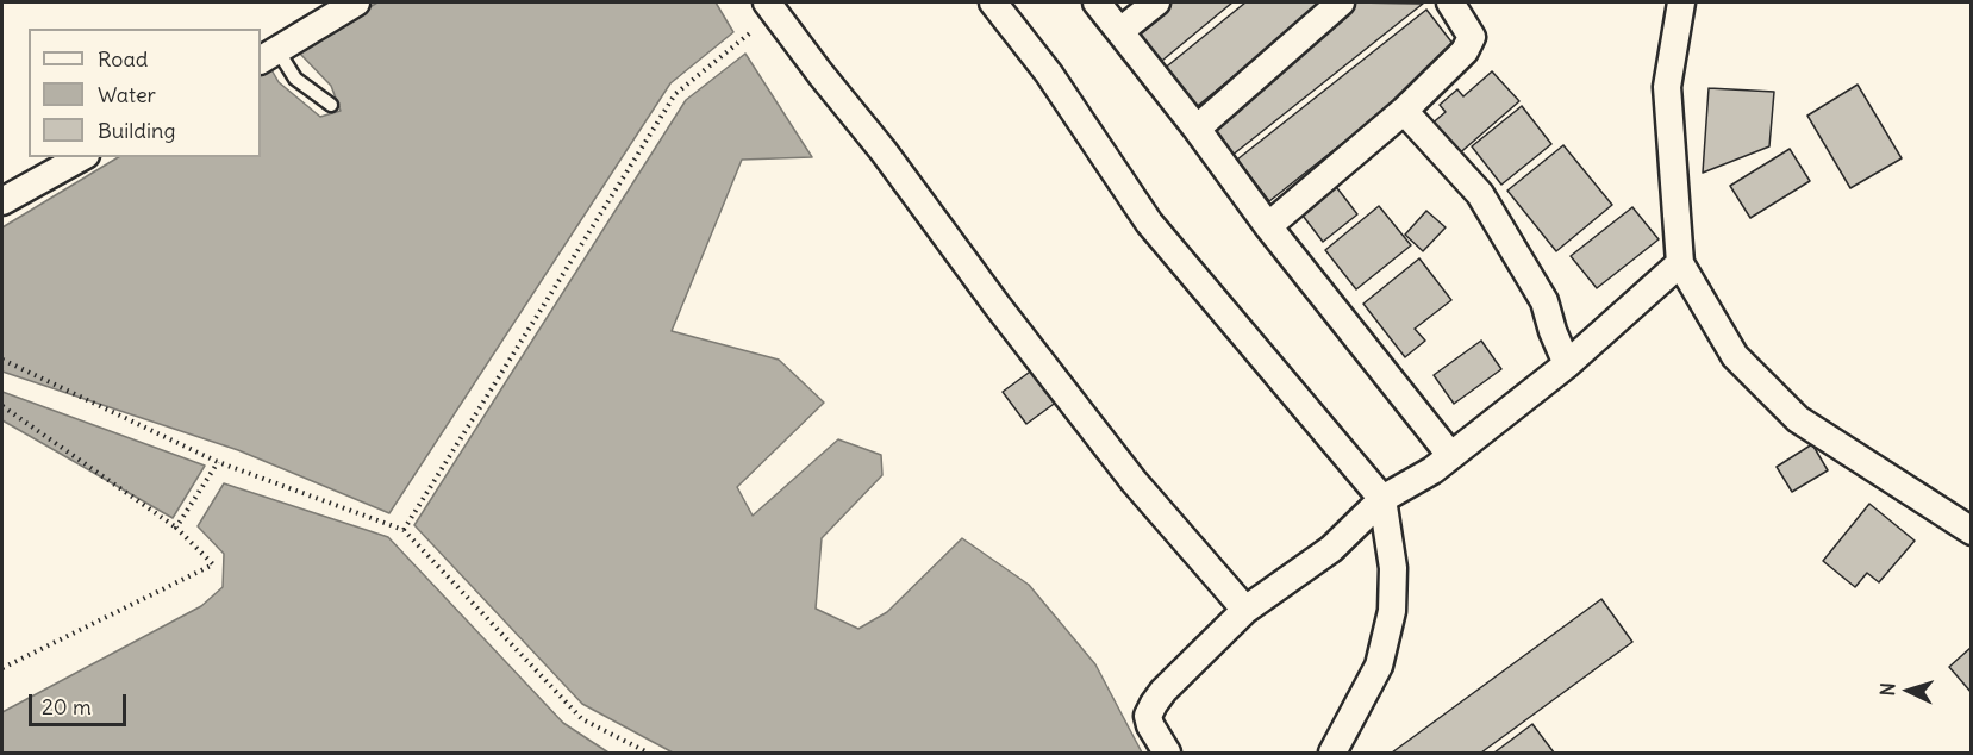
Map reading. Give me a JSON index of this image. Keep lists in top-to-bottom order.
{
  "legend": ["Road", "Water", "Building"],
  "scale_bar": "20 m",
  "north": "left"
}
